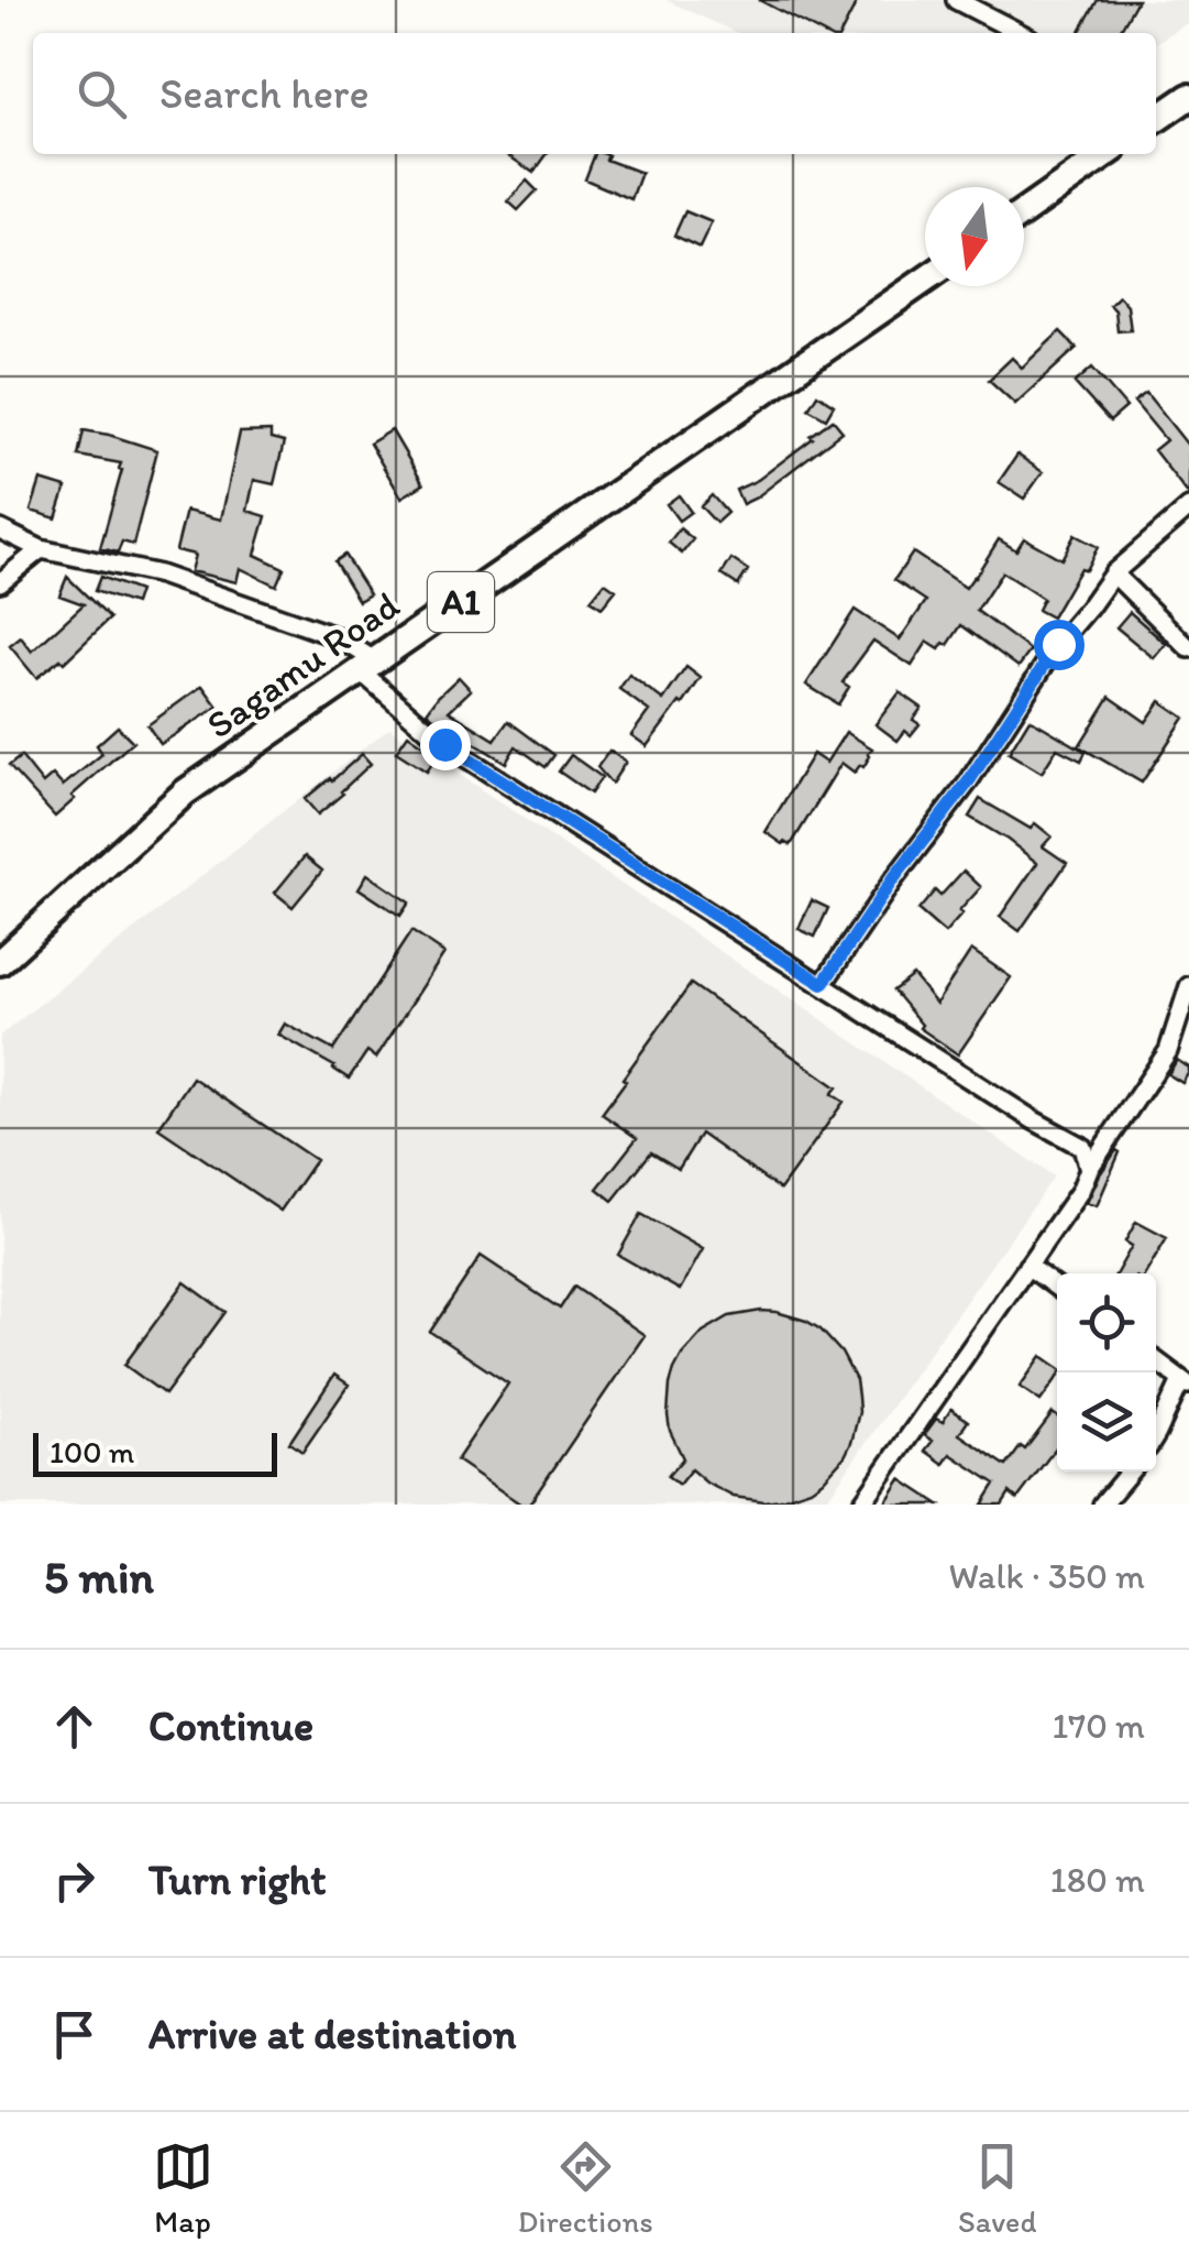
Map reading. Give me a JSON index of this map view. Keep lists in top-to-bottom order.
{
  "streets": {
    "highway": ["A1", "Sagamu Road"]
  },
  "scale_bar": "100 m",
  "north": "bottom",
  "page": {
    "search": "Search here",
    "scale": "100 m",
    "heading": ["5 min", "Walk · 350 m"],
    "list": [
      ["Continue", "170 m"],
      ["Turn right", "180 m"],
      "Arrive at destination"
    ],
    "nav": ["Map", "Directions", "Saved"]
  }
}
